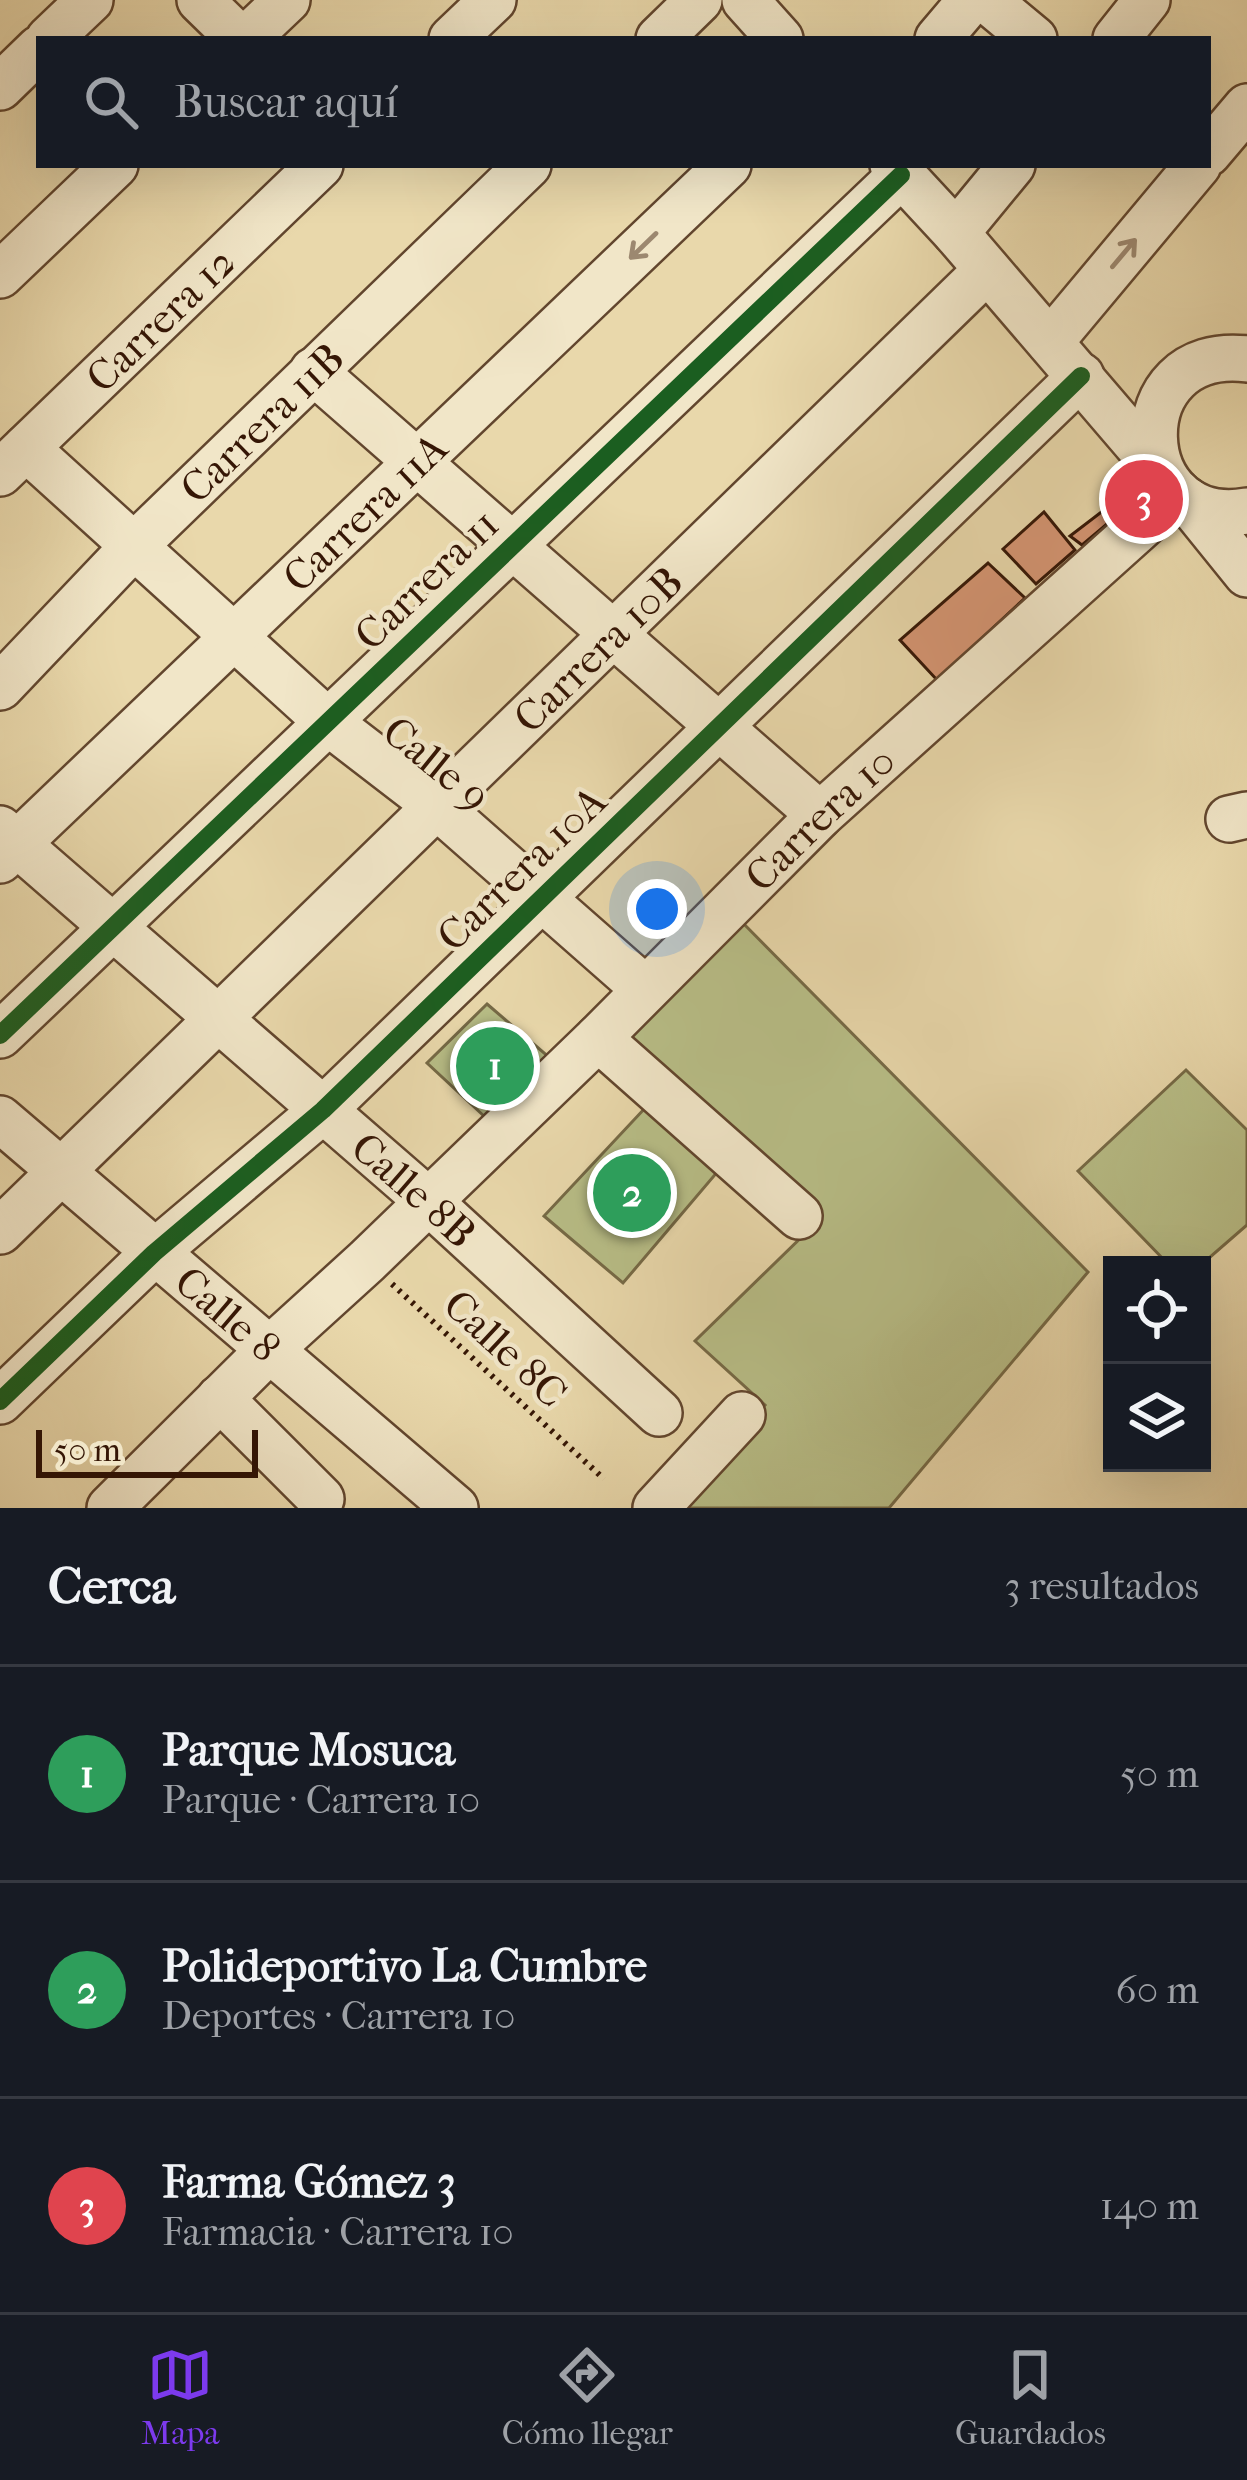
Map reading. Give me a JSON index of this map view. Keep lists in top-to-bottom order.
{
  "streets": {
    "street": [
      "Carrera 12",
      "Carrera 11B",
      "Carrera 11A",
      "Carrera 11",
      "Carrera 10B",
      "Calle 9",
      "Carrera 10",
      "Carrera 10A",
      "Calle 8B",
      "Calle 8"
    ],
    "path": ["Calle 8C"]
  },
  "crossings": [
    ["Carrera 12", "Calle 9"],
    ["Carrera 11B", "Calle 9"],
    ["Carrera 11A", "Calle 9"],
    ["Carrera 11A", "Calle 8B"],
    ["Carrera 11", "Calle 9"],
    ["Carrera 11", "Calle 8B"],
    ["Carrera 10B", "Calle 9"],
    ["Carrera 10B", "Calle 8B"],
    ["Carrera 10B", "Calle 8"],
    ["Calle 9", "Carrera 10"],
    ["Calle 9", "Carrera 10A"],
    ["Carrera 10", "Calle 8B"],
    ["Carrera 10", "Calle 8"],
    ["Carrera 10", "Calle 8C"],
    ["Carrera 10A", "Calle 8B"],
    ["Carrera 10A", "Calle 8"]
  ],
  "one_way": ["Carrera 11A"],
  "scale_bar": "50 m",
  "page": {
    "search": "Buscar aquí",
    "pins": ["3", "1", "2"],
    "scale": "50 m",
    "heading": ["Cerca", "3 resultados"],
    "list": [
      {
        "mark": "1",
        "name": "Parque Mosuca",
        "note": "Parque · Carrera 10",
        "value": "50 m"
      },
      {
        "mark": "2",
        "name": "Polideportivo La Cumbre",
        "note": "Deportes · Carrera 10",
        "value": "60 m"
      },
      {
        "mark": "3",
        "name": "Farma Gómez 3",
        "note": "Farmacia · Carrera 10",
        "value": "140 m"
      }
    ],
    "nav": ["Mapa", "Cómo llegar", "Guardados"]
  }
}
